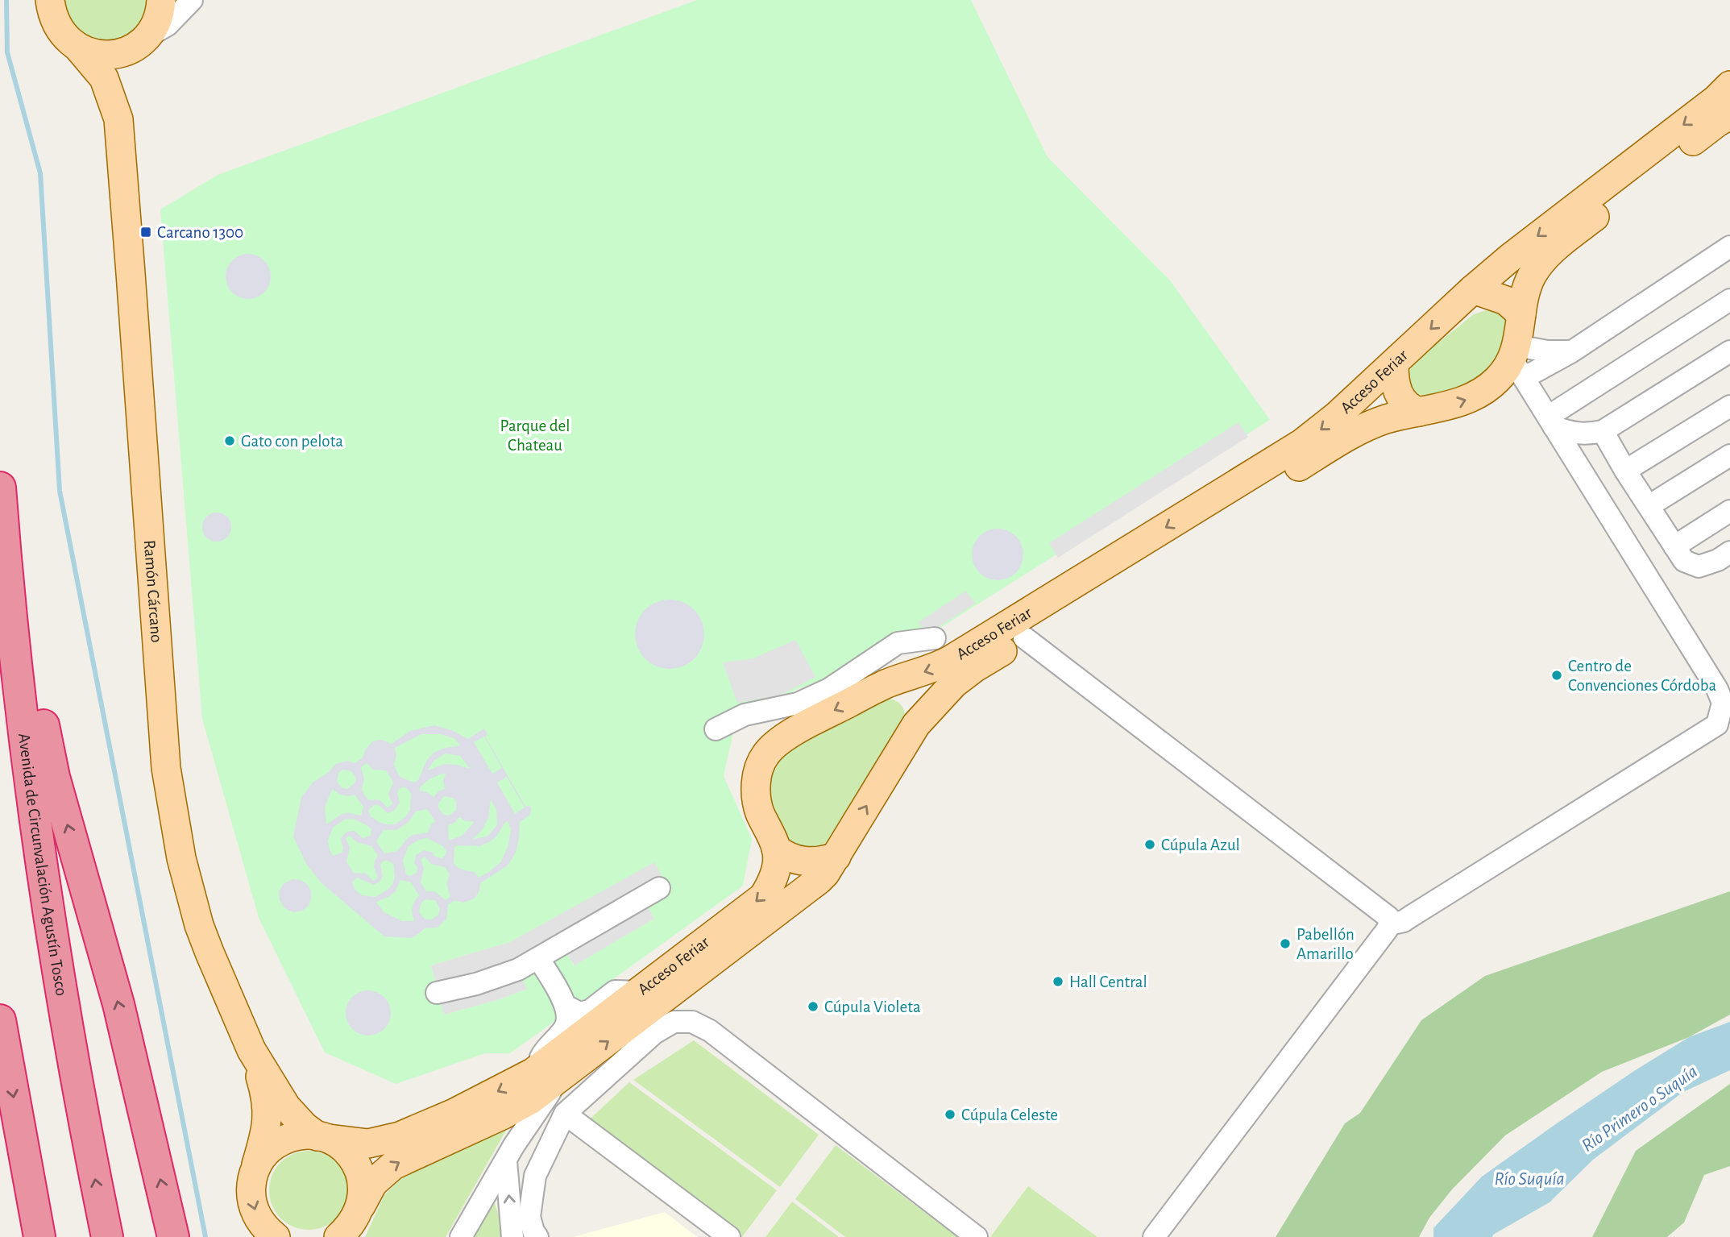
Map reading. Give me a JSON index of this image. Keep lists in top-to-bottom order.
{
  "streets": {
    "highway": ["Avenida de Circunvalación Agustín Tosco"],
    "main road": ["Acceso Feriar", "Ramón Cárcano"]
  },
  "crossings": [
    ["Acceso Feriar", "Ramón Cárcano"]
  ],
  "water": ["Río Primero o Suquía", "Río Suquía"],
  "parks": ["Parque del Chateau"],
  "places": {
    "transit": ["Carcano 1300"],
    "other": [
      "Gato con pelota",
      "Centro de Convenciones Córdoba",
      "Cúpula Azul",
      "Pabellón Amarillo",
      "Hall Central",
      "Cúpula Violeta",
      "Cúpula Celeste"
    ]
  }
}
